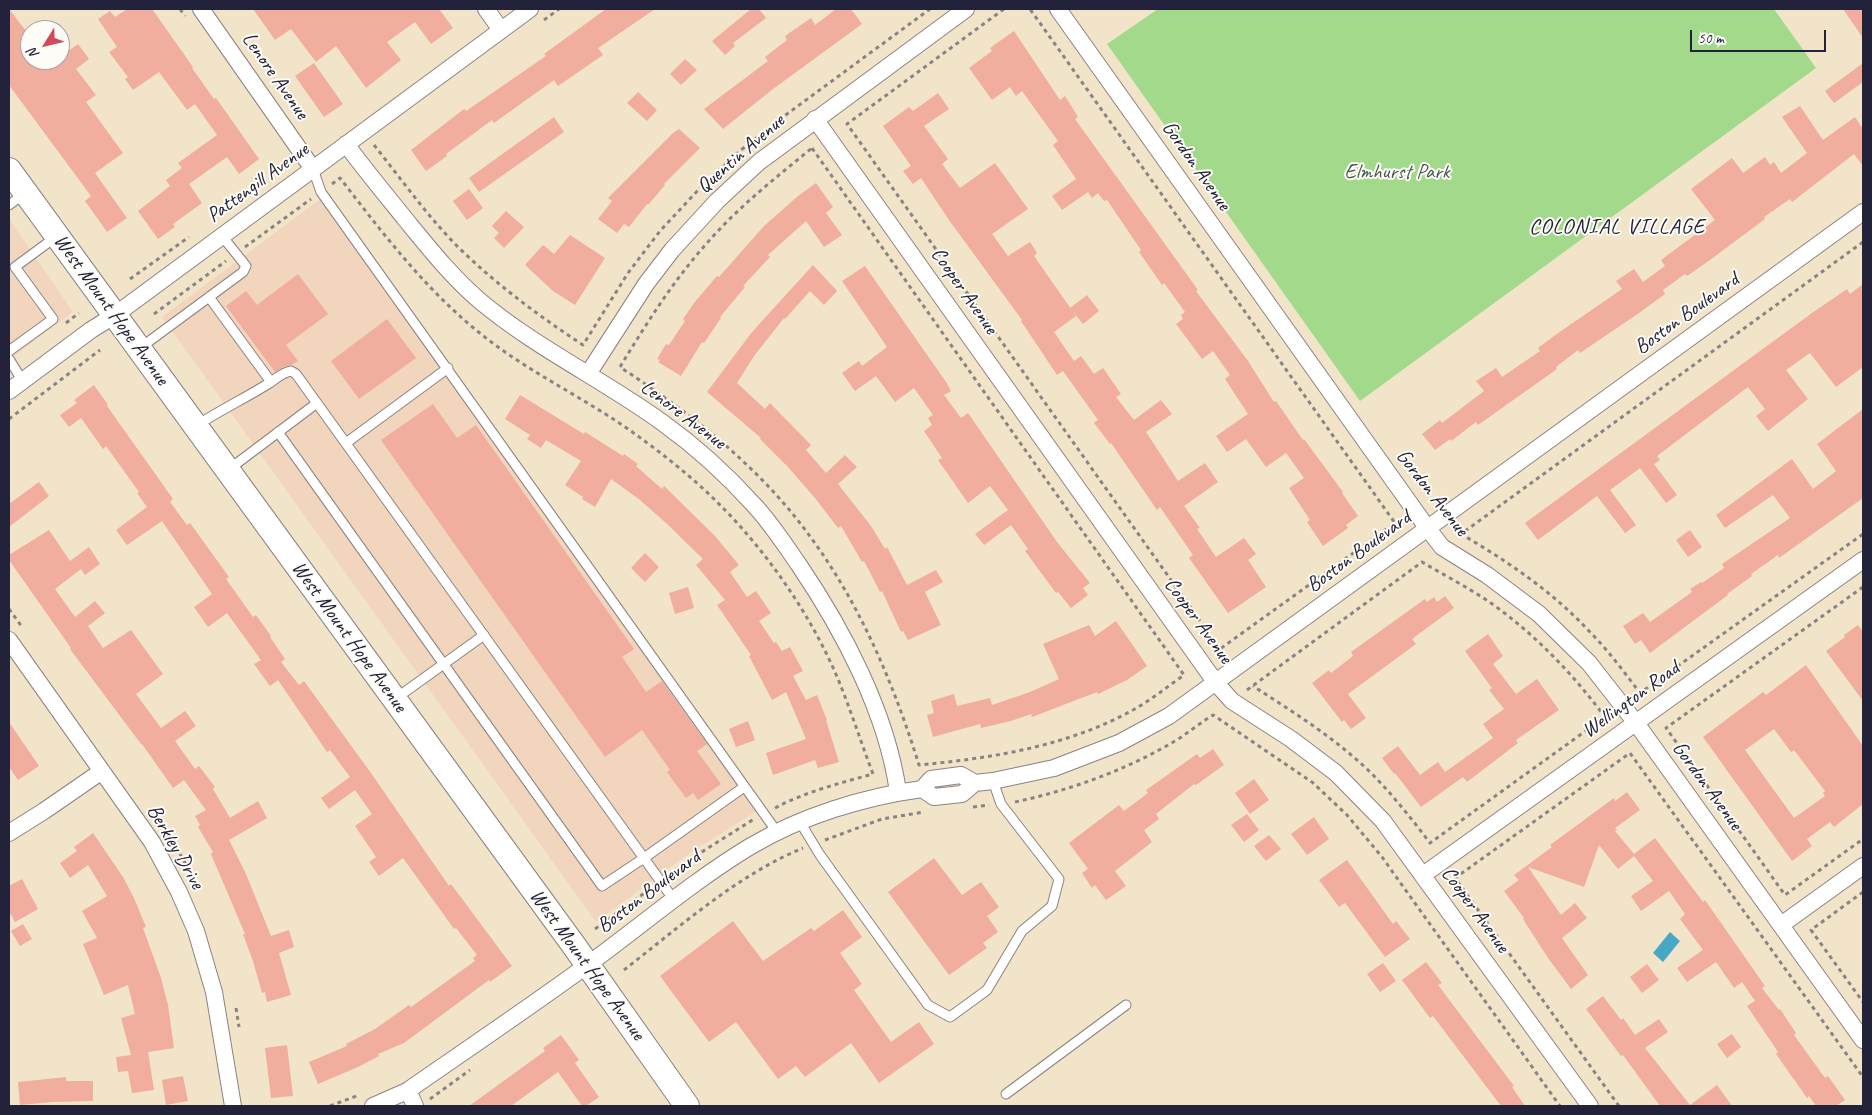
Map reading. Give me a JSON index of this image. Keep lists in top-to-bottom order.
{
  "streets": {
    "street": [
      "Lenore Avenue",
      "Quentin Avenue",
      "Gordon Avenue",
      "Pattengill Avenue",
      "Cooper Avenue",
      "West Mount Hope Avenue",
      "Boston Boulevard",
      "Wellington Road",
      "Berkley Drive"
    ]
  },
  "crossings": [
    ["Lenore Avenue", "Quentin Avenue"],
    ["Lenore Avenue", "Pattengill Avenue"],
    ["Lenore Avenue", "Boston Boulevard"],
    ["Quentin Avenue", "Cooper Avenue"],
    ["Gordon Avenue", "Boston Boulevard"],
    ["Gordon Avenue", "Wellington Road"],
    ["Pattengill Avenue", "West Mount Hope Avenue"],
    ["Cooper Avenue", "Boston Boulevard"],
    ["Cooper Avenue", "Wellington Road"],
    ["West Mount Hope Avenue", "Boston Boulevard"]
  ],
  "districts": ["COLONIAL VILLAGE"],
  "parks": ["Elmhurst Park"],
  "scale_bar": "50 m",
  "north": "bottom left"
}
